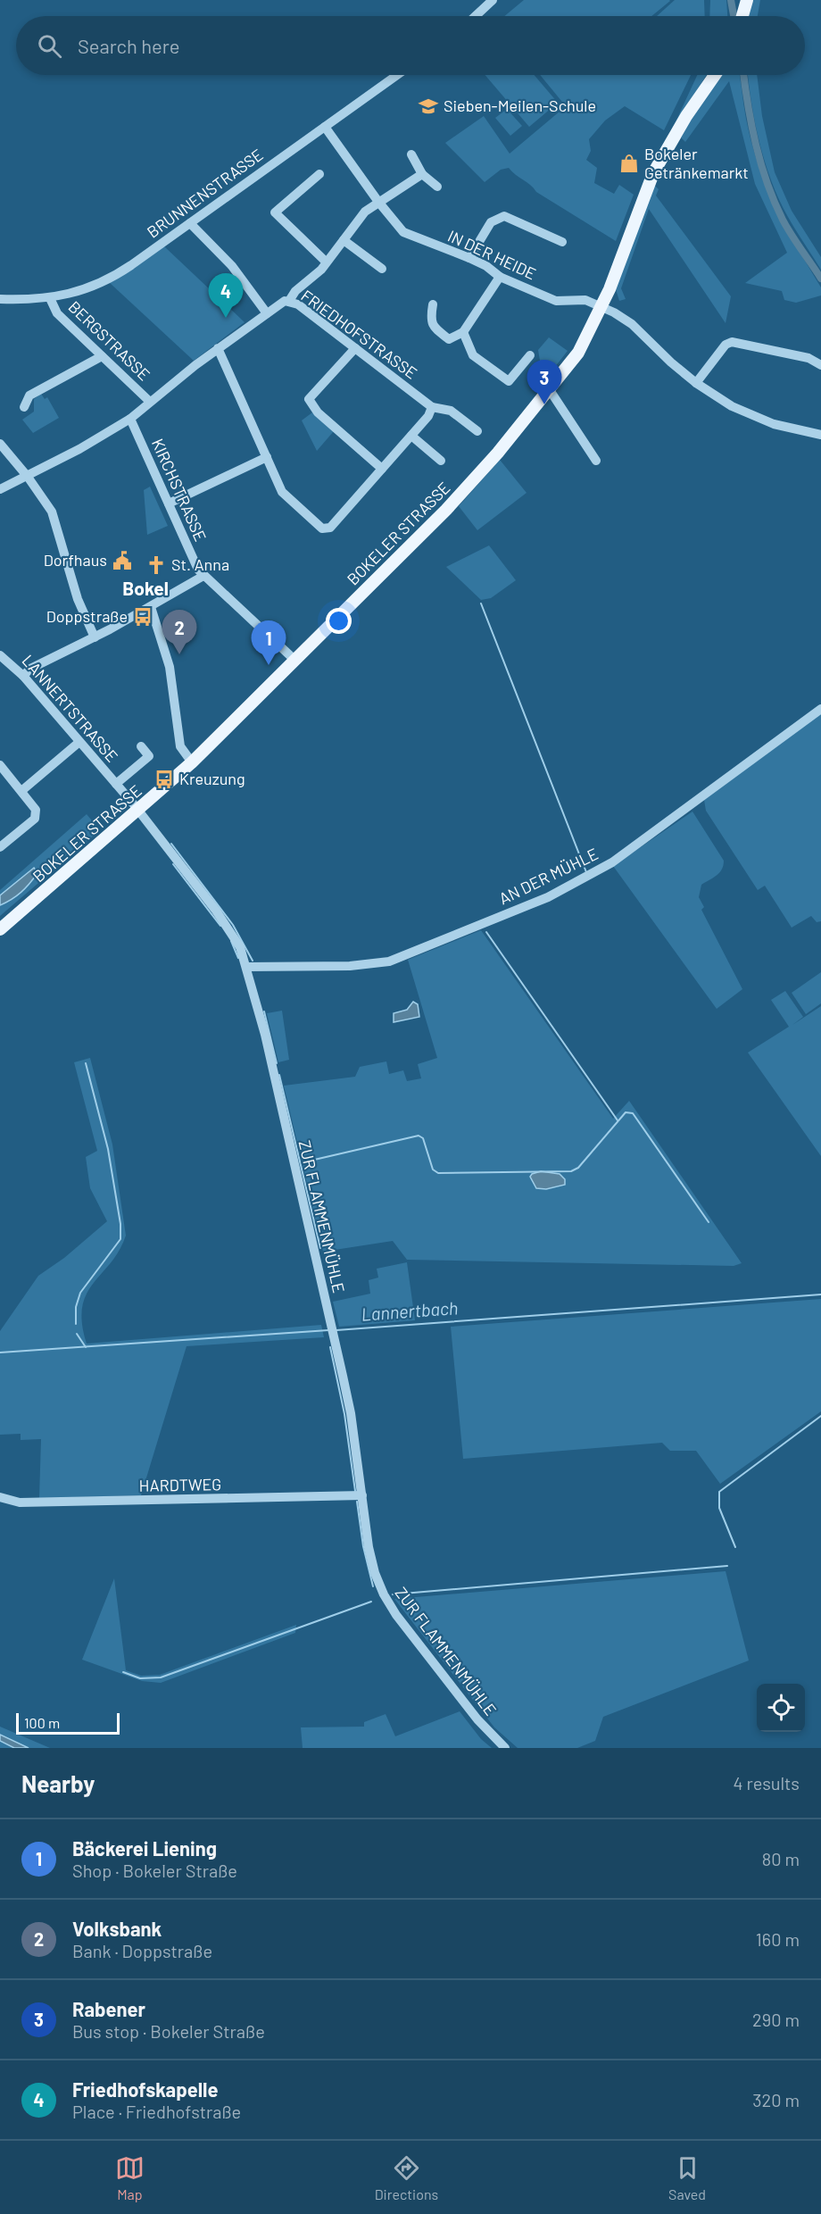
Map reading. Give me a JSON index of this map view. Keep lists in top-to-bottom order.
{
  "streets": {
    "main road": ["BOKELER STRASSE"],
    "street": [
      "BRUNNENSTRASSE",
      "IN DER HEIDE",
      "FRIEDHOFSTRASSE",
      "BERGSTRASSE",
      "KIRCHSTRASSE",
      "LANNERTSTRASSE",
      "AN DER MÜHLE",
      "ZUR FLAMMENMÜHLE",
      "HARDTWEG"
    ]
  },
  "crossings": [
    ["BRUNNENSTRASSE", "IN DER HEIDE"],
    ["BRUNNENSTRASSE", "BERGSTRASSE"],
    ["IN DER HEIDE", "BOKELER STRASSE"],
    ["FRIEDHOFSTRASSE", "BERGSTRASSE"],
    ["FRIEDHOFSTRASSE", "KIRCHSTRASSE"],
    ["KIRCHSTRASSE", "BOKELER STRASSE"],
    ["BOKELER STRASSE", "LANNERTSTRASSE"],
    ["BOKELER STRASSE", "ZUR FLAMMENMÜHLE"],
    ["LANNERTSTRASSE", "ZUR FLAMMENMÜHLE"],
    ["AN DER MÜHLE", "ZUR FLAMMENMÜHLE"],
    ["ZUR FLAMMENMÜHLE", "HARDTWEG"]
  ],
  "districts": ["Bokel"],
  "water": ["Lannertbach"],
  "places": {
    "school or university": ["Sieben-Meilen-Schule"],
    "shop": ["Bokeler Getränkemarkt"],
    "public building": ["Dorfhaus"],
    "church": ["St. Anna"],
    "bus stop": ["Doppstraße", "Kreuzung"]
  },
  "scale_bar": "100 m",
  "page": {
    "search": "Search here",
    "pins": [
      "4",
      "3",
      "2",
      "1"
    ],
    "scale": "100 m",
    "heading": ["Nearby", "4 results"],
    "list": [
      {
        "mark": "1",
        "name": "Bäckerei Liening",
        "note": "Shop · Bokeler Straße",
        "value": "80 m"
      },
      {
        "mark": "2",
        "name": "Volksbank",
        "note": "Bank · Doppstraße",
        "value": "160 m"
      },
      {
        "mark": "3",
        "name": "Rabener",
        "note": "Bus stop · Bokeler Straße",
        "value": "290 m"
      },
      {
        "mark": "4",
        "name": "Friedhofskapelle",
        "note": "Place · Friedhofstraße",
        "value": "320 m"
      }
    ],
    "nav": ["Map", "Directions", "Saved"]
  }
}
